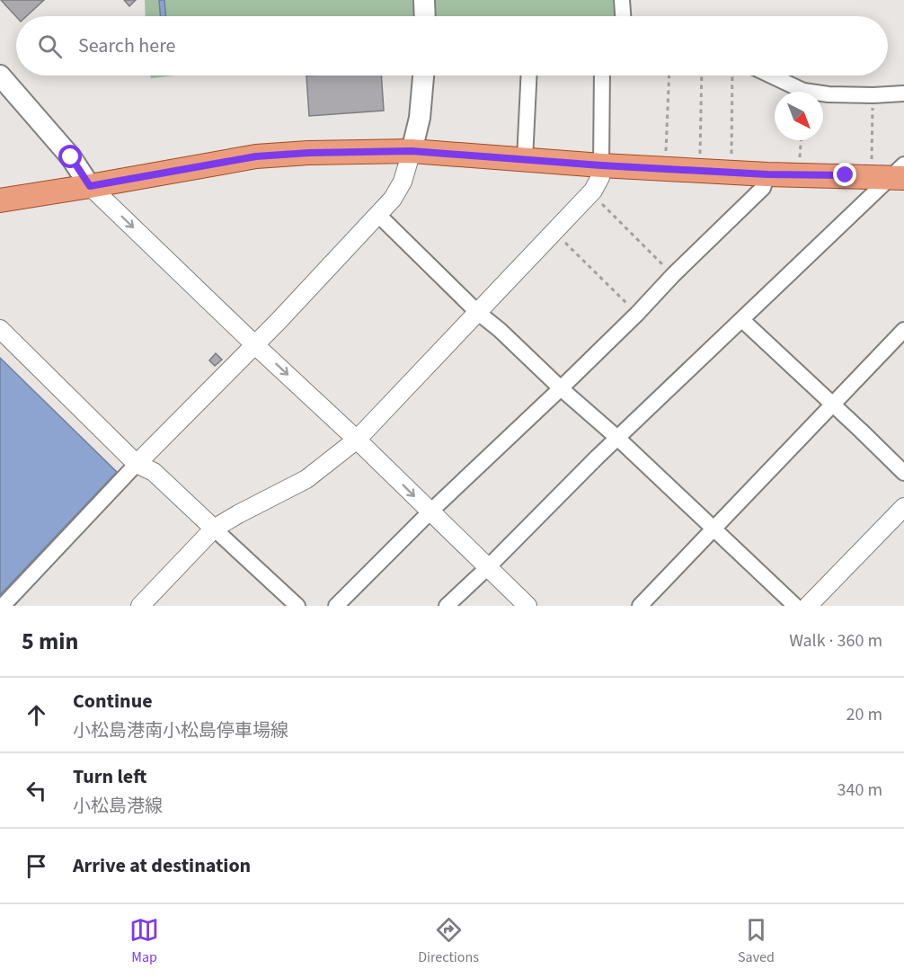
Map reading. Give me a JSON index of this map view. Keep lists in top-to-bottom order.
{
  "north": "bottom right",
  "page": {
    "search": "Search here",
    "heading": ["5 min", "Walk · 360 m"],
    "list": [
      ["Continue", "小松島港南小松島停車場線", "20 m"],
      ["Turn left", "小松島港線", "340 m"],
      "Arrive at destination"
    ],
    "nav": ["Map", "Directions", "Saved"]
  }
}
